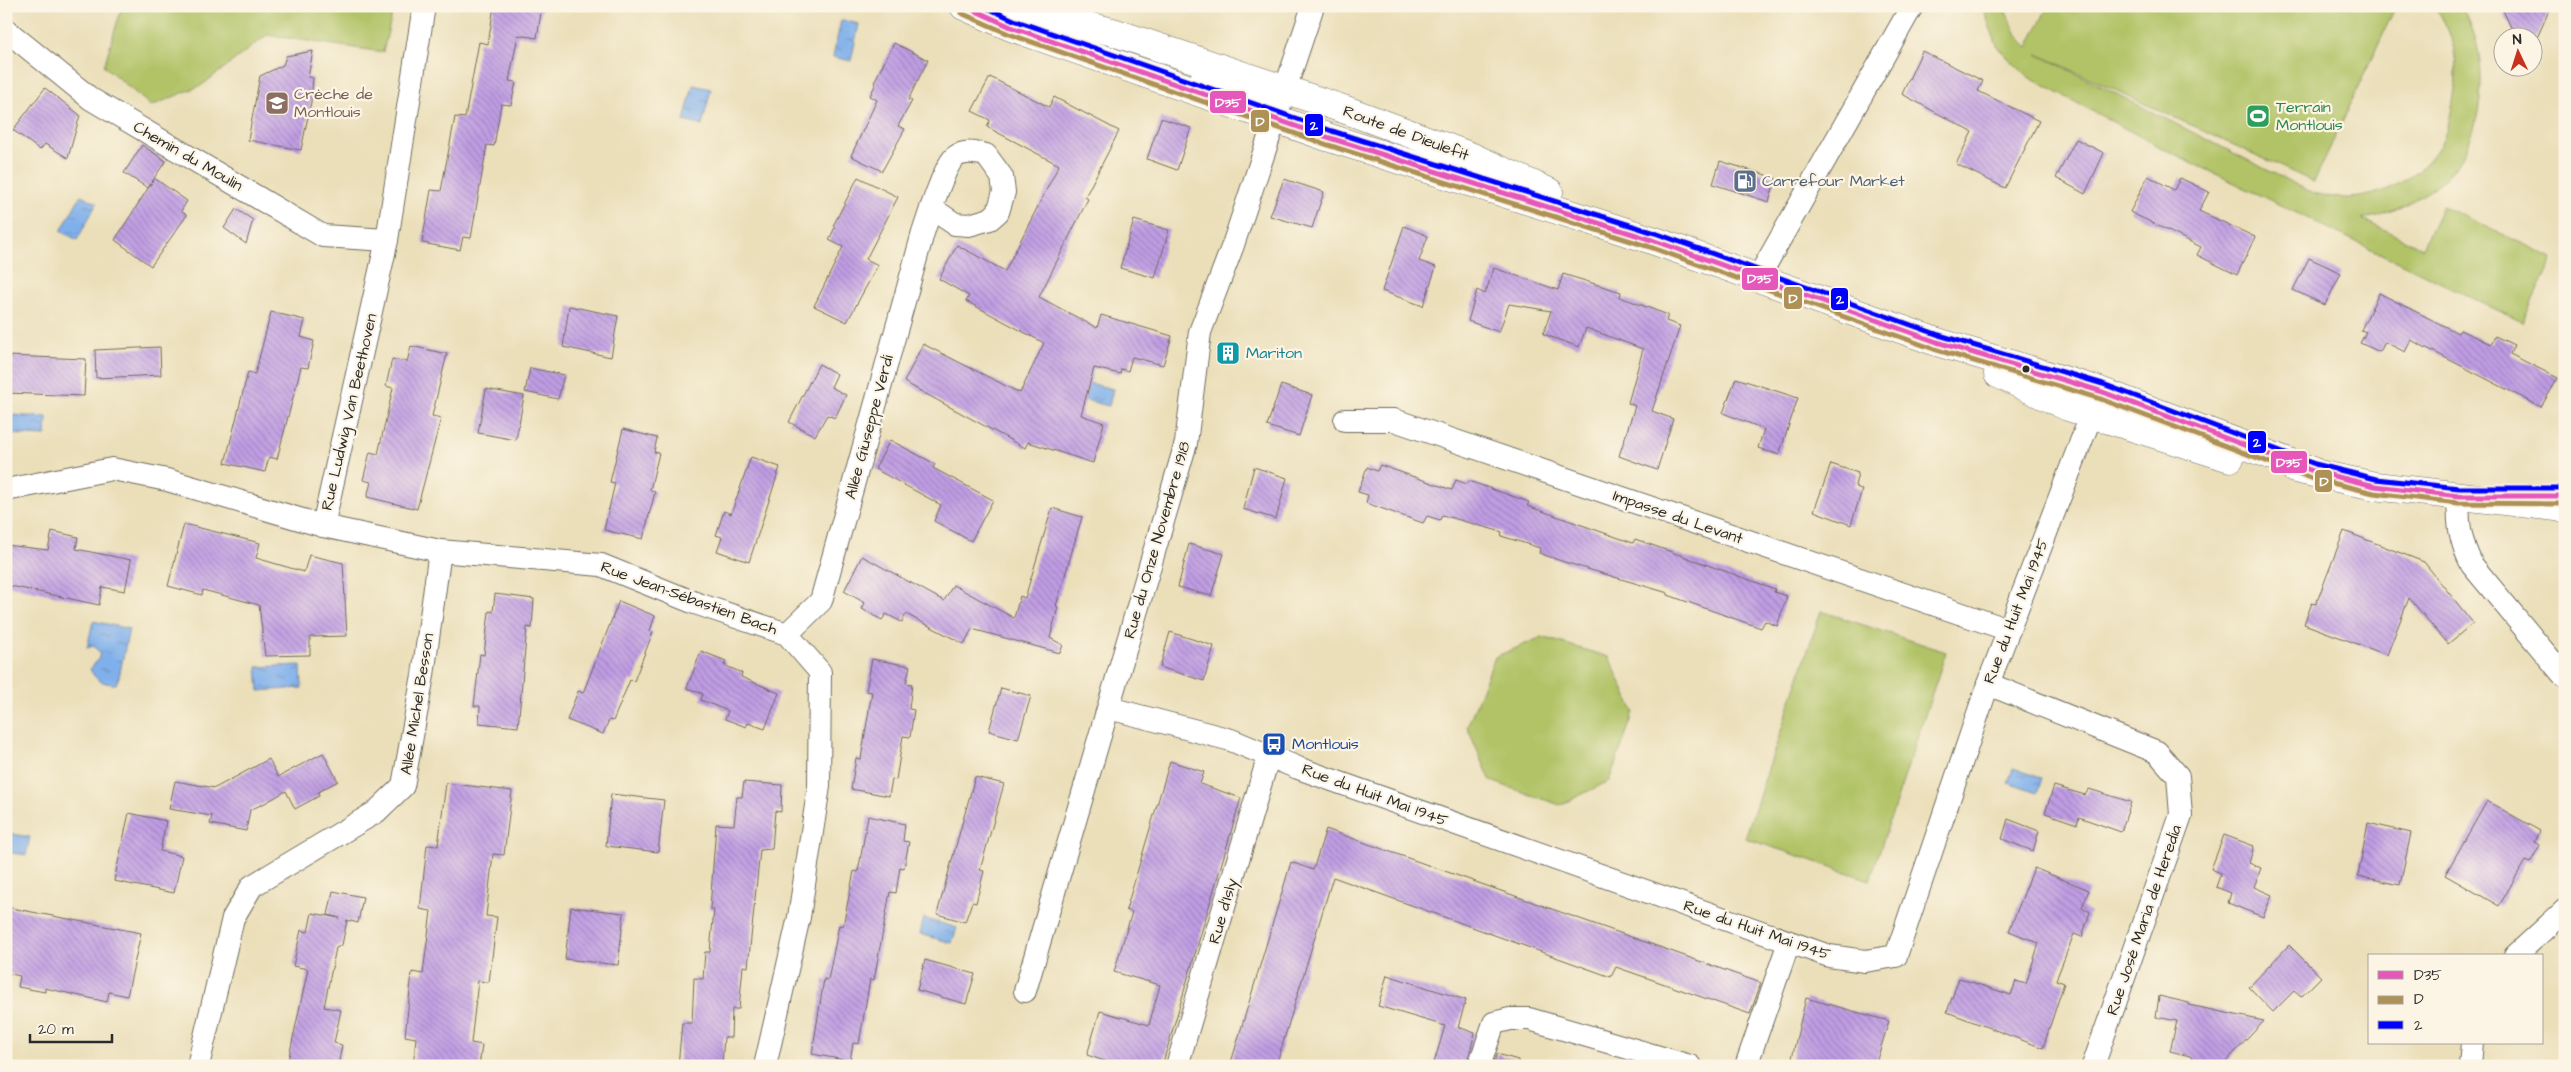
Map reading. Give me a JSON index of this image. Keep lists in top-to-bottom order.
{
  "streets": {
    "main road": ["Route de Dieulefit"],
    "street": [
      "Chemin du Moulin",
      "Rue Ludwig Van Beethoven",
      "Allée Giuseppe Verdi",
      "Impasse du Levant",
      "Rue du Onze Novembre 1918",
      "Rue Jean-Sébastien Bach",
      "Rue du Huit Mai 1945",
      "Allée Michel Besson",
      "Rue d'Isly",
      "Rue José Maria de Heredia"
    ]
  },
  "crossings": [
    ["Route de Dieulefit", "Rue du Onze Novembre 1918"],
    ["Route de Dieulefit", "Rue du Huit Mai 1945"],
    ["Chemin du Moulin", "Rue Ludwig Van Beethoven"],
    ["Rue Ludwig Van Beethoven", "Rue Jean-Sébastien Bach"],
    ["Allée Giuseppe Verdi", "Rue Jean-Sébastien Bach"],
    ["Impasse du Levant", "Rue du Huit Mai 1945"],
    ["Rue du Onze Novembre 1918", "Rue du Huit Mai 1945"],
    ["Rue Jean-Sébastien Bach", "Allée Michel Besson"],
    ["Rue du Huit Mai 1945", "Rue d'Isly"],
    ["Rue du Huit Mai 1945", "Rue José Maria de Heredia"]
  ],
  "places": {
    "school or university": ["Crèche de Montlouis"],
    "sports": ["Terrain Montlouis"],
    "fuel station": ["Carrefour Market"],
    "building": ["Mariton"],
    "bus stop": ["Montlouis"]
  },
  "lines": ["transit line D35", "transit line 2", "transit line D"],
  "legend": ["D35", "D", "2"],
  "scale_bar": "20 m",
  "north": "top"
}
